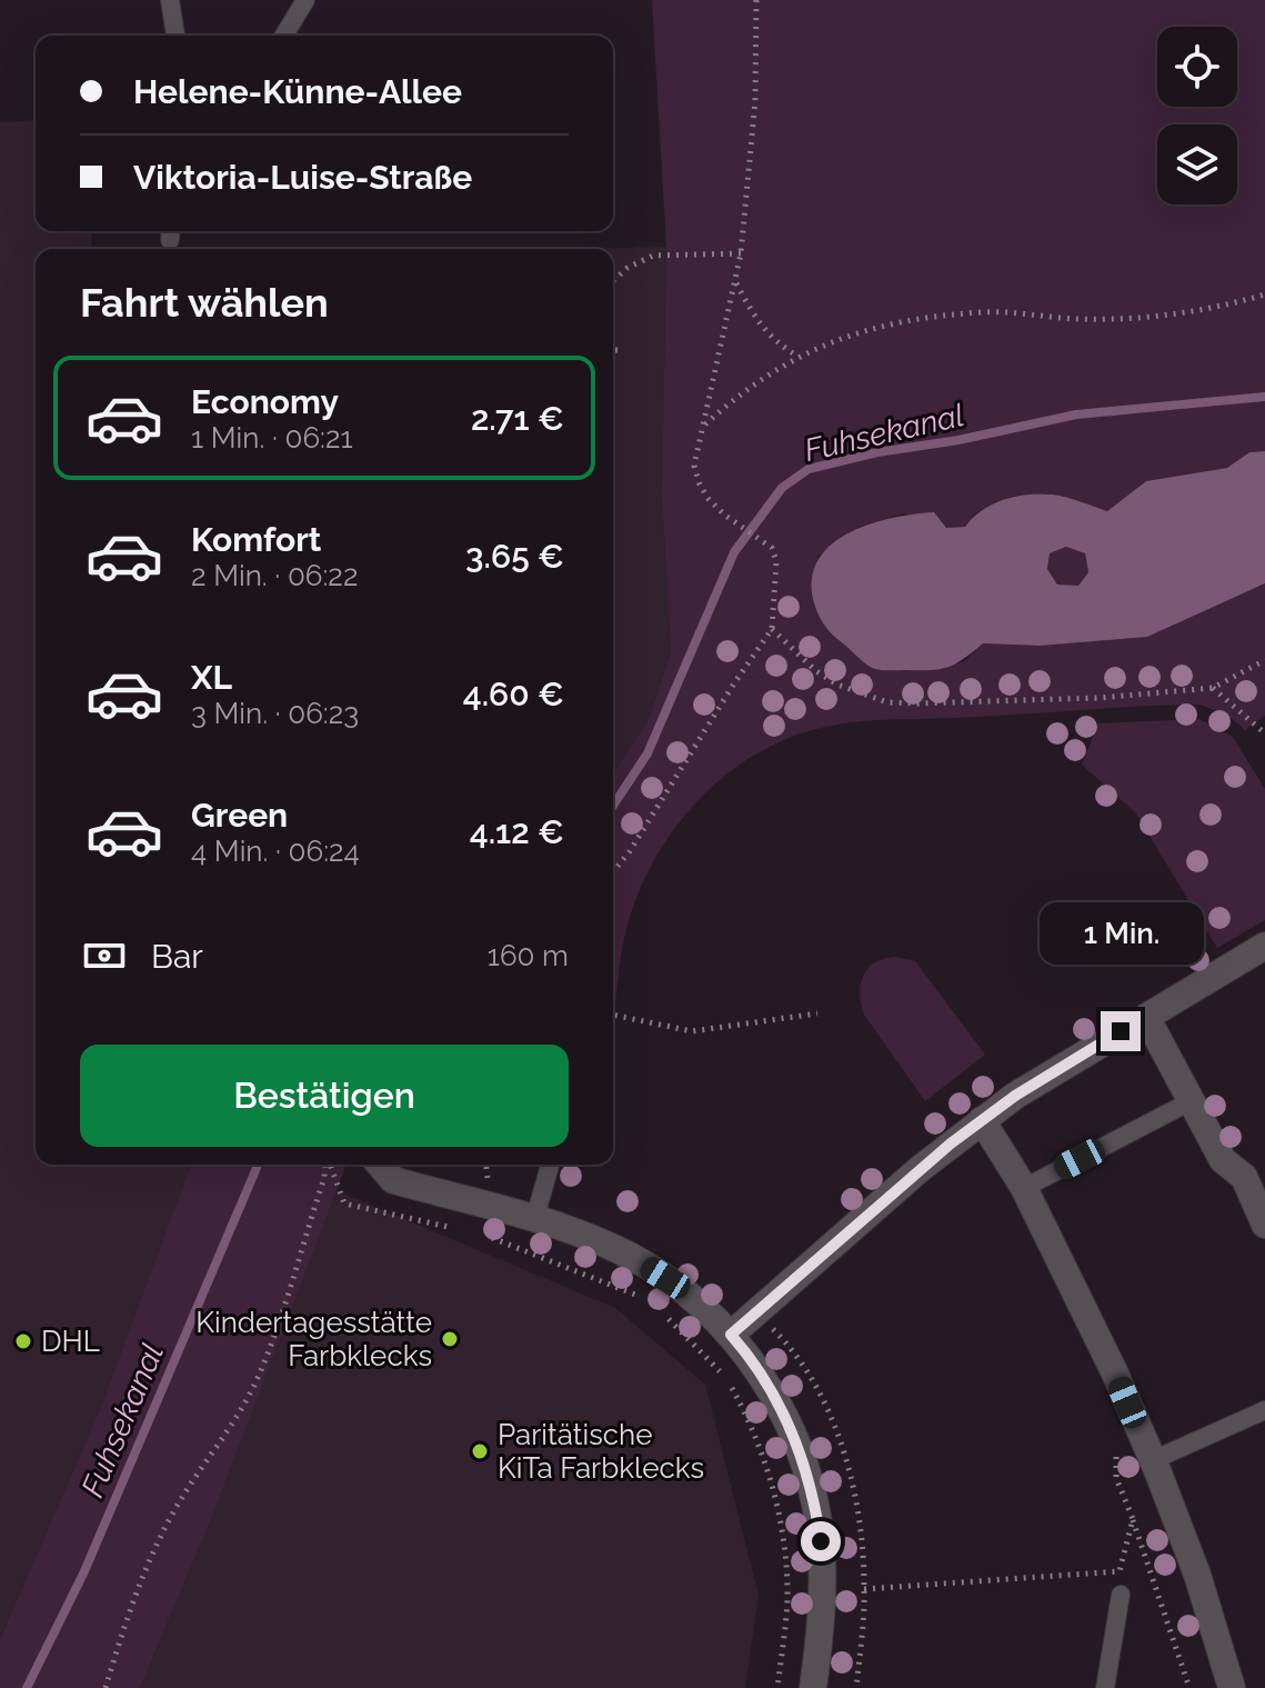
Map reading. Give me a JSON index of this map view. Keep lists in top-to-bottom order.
{
  "water": ["Fuhsekanal"],
  "places": ["Kindertagesstätte Farbklecks", "DHL", "Paritätische KiTa Farbklecks"],
  "page": {
    "banner": ["Helene-Künne-Allee", "Viktoria-Luise-Straße"],
    "heading": "Fahrt wählen",
    "list": [
      {
        "name": "Economy",
        "note": "1 Min. · 06:21",
        "value": "2.71 €"
      },
      {
        "name": "Komfort",
        "note": "2 Min. · 06:22",
        "value": "3.65 €"
      },
      {
        "name": "XL",
        "note": "3 Min. · 06:23",
        "value": "4.60 €"
      },
      {
        "name": "Green",
        "note": "4 Min. · 06:24",
        "value": "4.12 €"
      }
    ],
    "bubble": "1 Min.",
    "pay": ["Bar", "160 m"],
    "buttons": "Bestätigen"
  }
}
